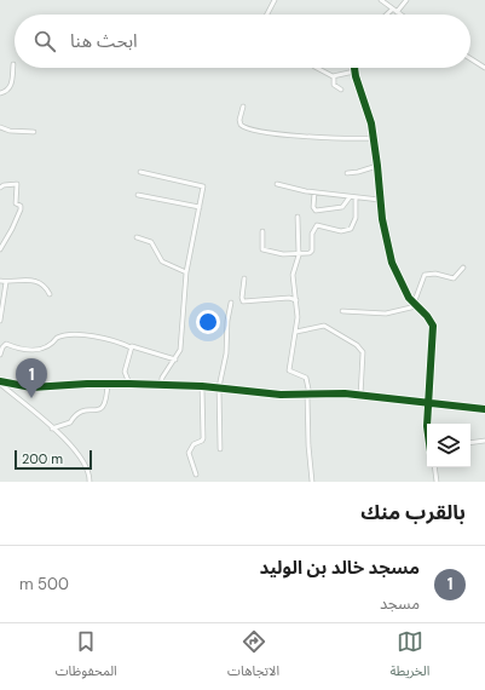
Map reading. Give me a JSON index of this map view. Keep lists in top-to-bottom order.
{
  "scale_bar": "200 m",
  "page": {
    "search": "ابحث هنا",
    "pins": "1",
    "scale": "200 m",
    "heading": "بالقرب منك",
    "list": [
      {
        "mark": "1",
        "name": "مسجد خالد بن الوليد",
        "note": "مسجد",
        "value": "500 m"
      }
    ],
    "nav": ["الخريطة", "الاتجاهات", "المحفوظات"]
  }
}
